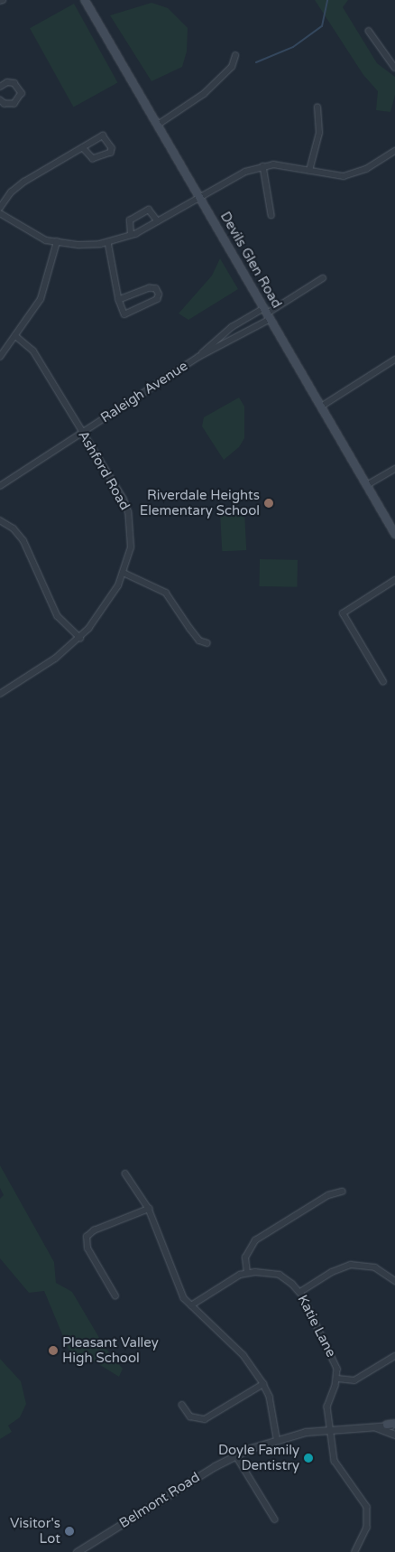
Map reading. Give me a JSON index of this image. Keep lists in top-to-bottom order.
{
  "streets": {
    "main road": ["Devils Glen Road"],
    "street": [
      "Raleigh Avenue",
      "Ashford Road",
      "Katie Lane",
      "Belmont Road"
    ]
  },
  "crossings": [
    ["Devils Glen Road", "Raleigh Avenue"],
    ["Raleigh Avenue", "Ashford Road"]
  ],
  "places": [
    "Riverdale Heights Elementary School",
    "Pleasant Valley High School",
    "Doyle Family Dentistry",
    "Visitor's Lot"
  ]
}
